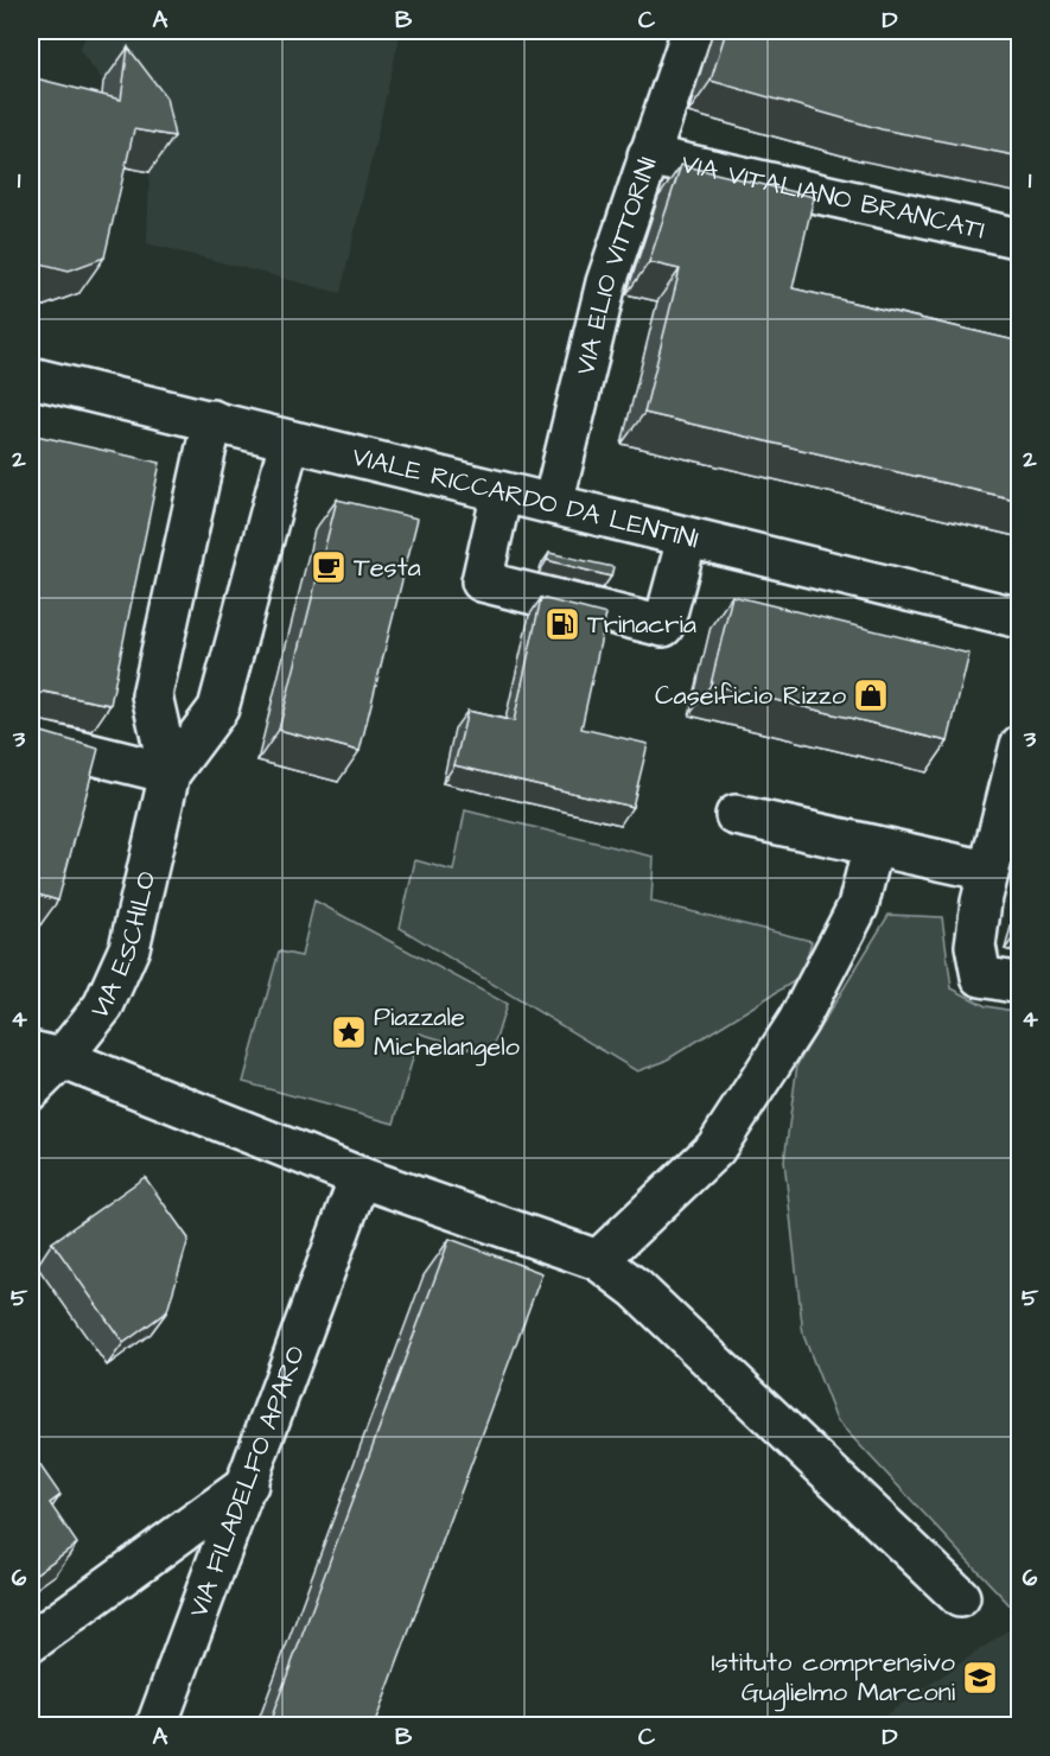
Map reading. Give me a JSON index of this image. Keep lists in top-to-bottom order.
{
  "streets": {
    "street": [
      "VIA VITALIANO BRANCATI",
      "VIA ELIO VITTORINI",
      "VIALE RICCARDO DA LENTINI",
      "VIA ESCHILO",
      "VIA FILADELFO APARO"
    ]
  },
  "crossings": [
    ["VIA VITALIANO BRANCATI", "VIA ELIO VITTORINI"],
    ["VIA ELIO VITTORINI", "VIALE RICCARDO DA LENTINI"]
  ],
  "places": {
    "cafe": ["Testa"],
    "fuel station": ["Trinacria"],
    "shop": ["Caseificio Rizzo"],
    "place": ["Piazzale Michelangelo"],
    "school or university": ["Istituto comprensivo Guglielmo Marconi"]
  },
  "grid": {
    "columns": [
      "A",
      "B",
      "C",
      "D"
    ],
    "rows": [
      "1",
      "2",
      "3",
      "4",
      "5",
      "6"
    ]
  }
}
